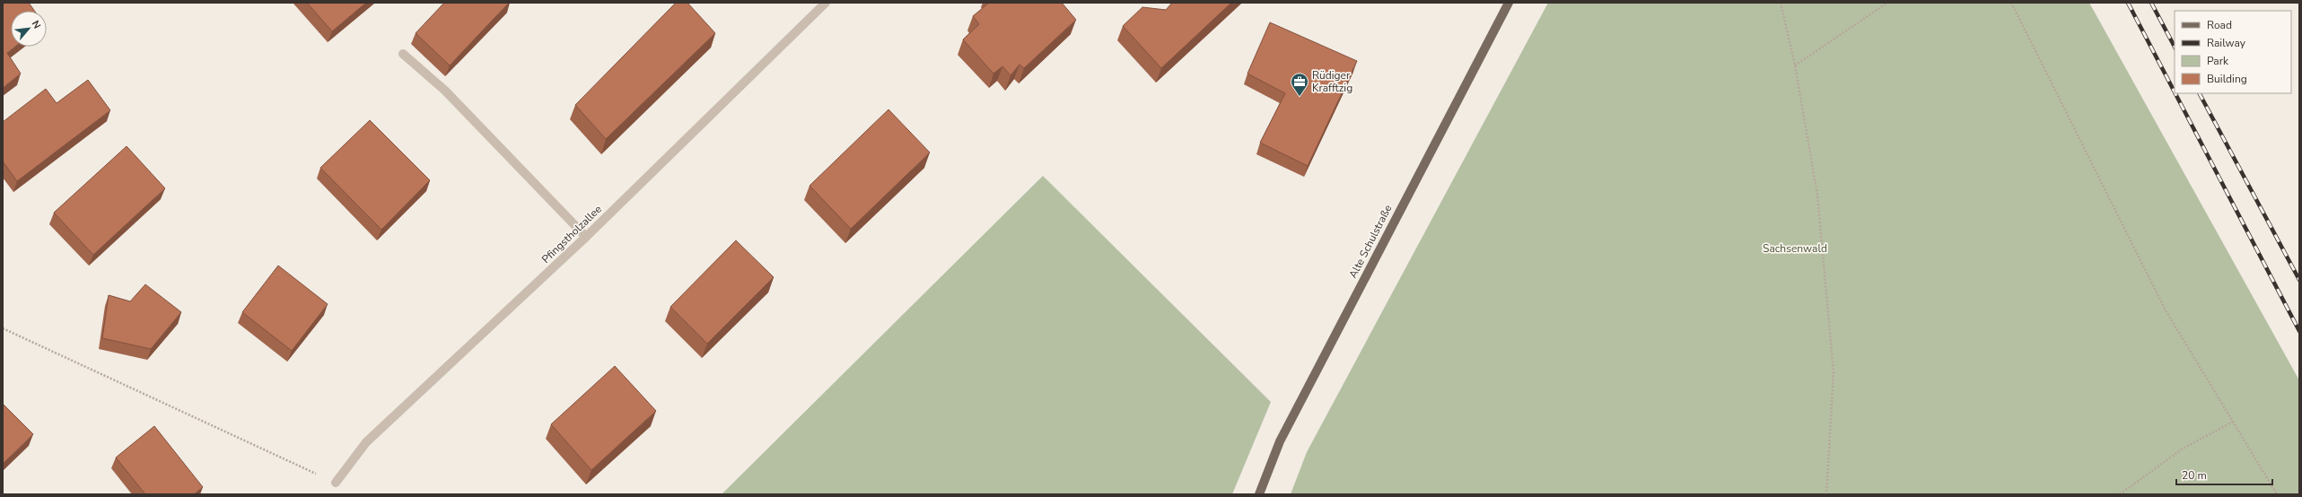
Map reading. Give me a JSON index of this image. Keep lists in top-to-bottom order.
{
  "streets": {
    "main road": ["Alte Schulstraße"],
    "street": ["Pfingstholzallee"]
  },
  "parks": ["Sachsenwald"],
  "places": {
    "office": ["Rüdiger Krafftzig"]
  },
  "legend": [
    "Road",
    "Railway",
    "Park",
    "Building"
  ],
  "scale_bar": "20 m",
  "north": "top right"
}
